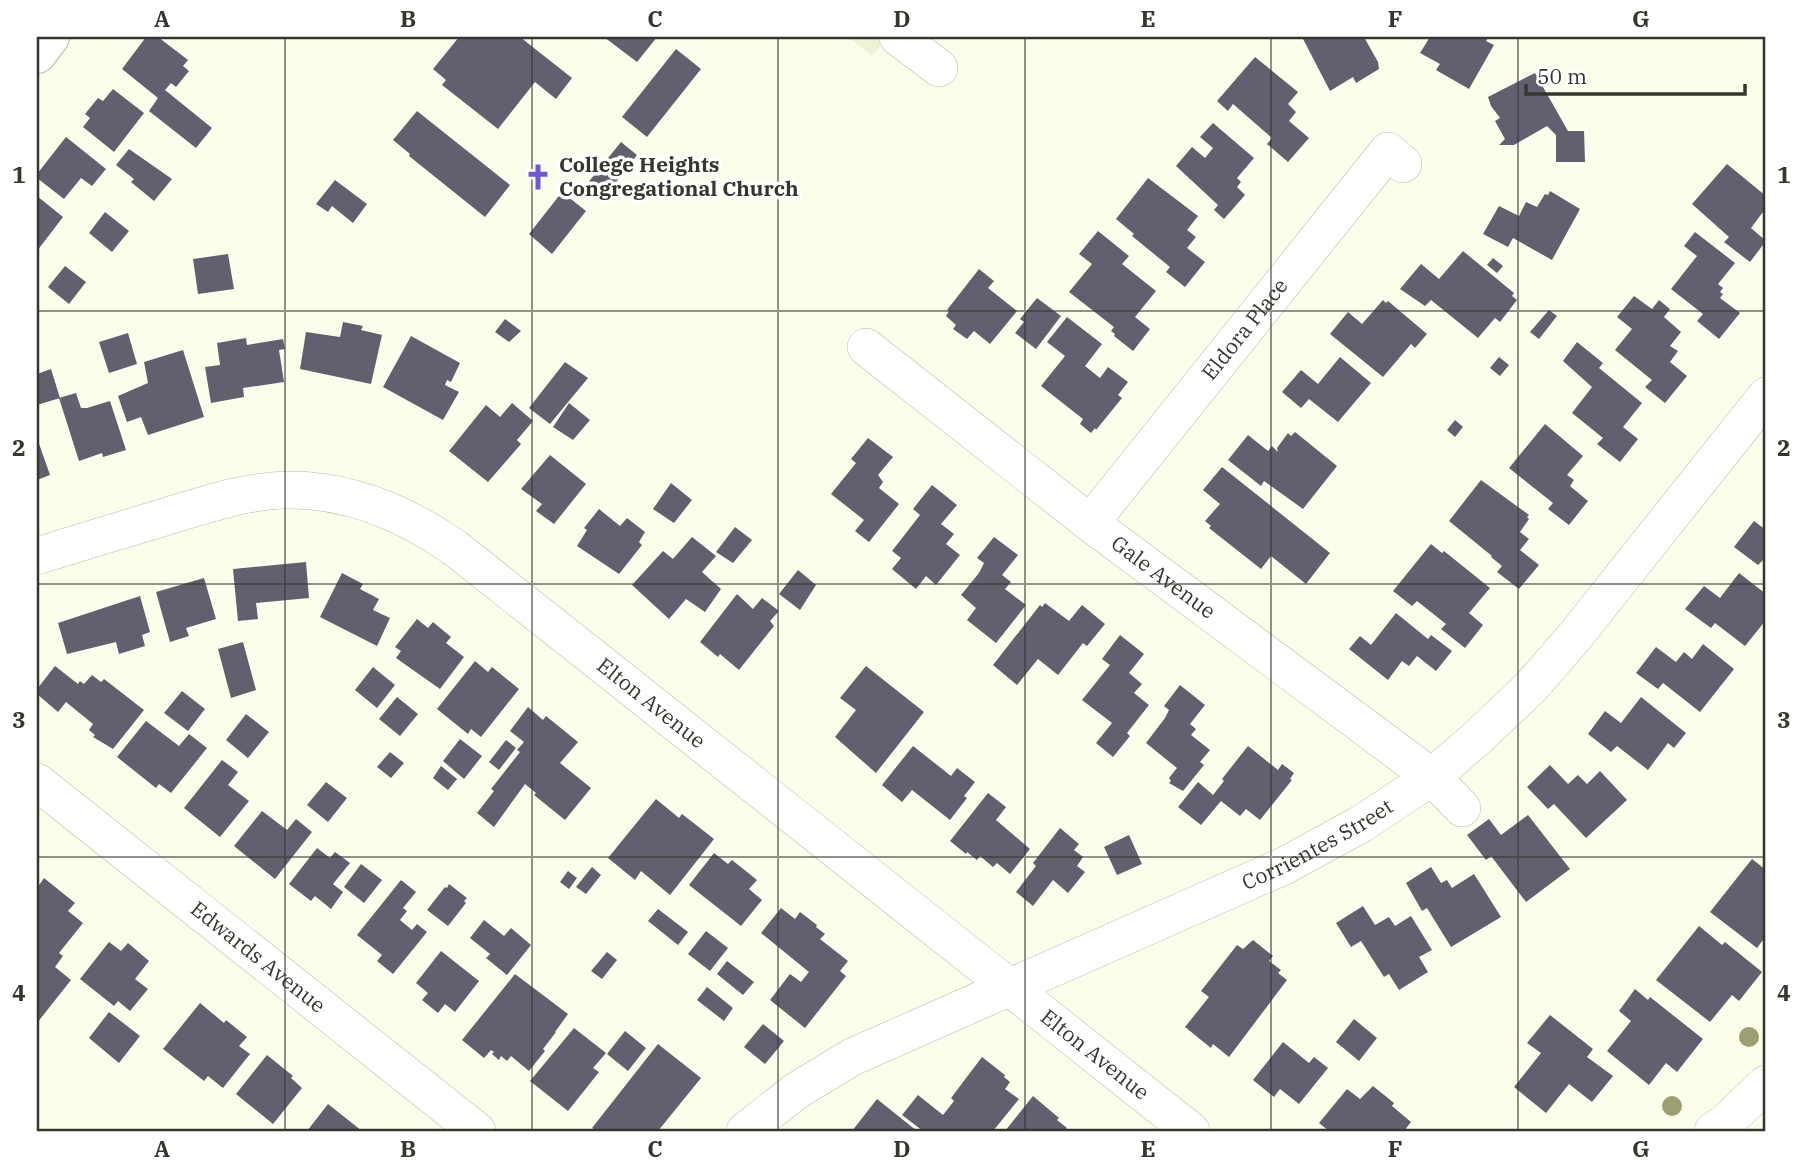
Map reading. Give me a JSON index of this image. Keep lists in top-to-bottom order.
{
  "streets": {
    "street": [
      "Eldora Place",
      "Gale Avenue",
      "Elton Avenue",
      "Corrientes Street",
      "Edwards Avenue"
    ]
  },
  "crossings": [
    ["Eldora Place", "Gale Avenue"],
    ["Gale Avenue", "Corrientes Street"],
    ["Elton Avenue", "Corrientes Street"]
  ],
  "places": {
    "church": ["College Heights Congregational Church"]
  },
  "scale_bar": "50 m",
  "grid": {
    "columns": [
      "A",
      "B",
      "C",
      "D",
      "E",
      "F",
      "G"
    ],
    "rows": [
      "1",
      "2",
      "3",
      "4"
    ]
  }
}
